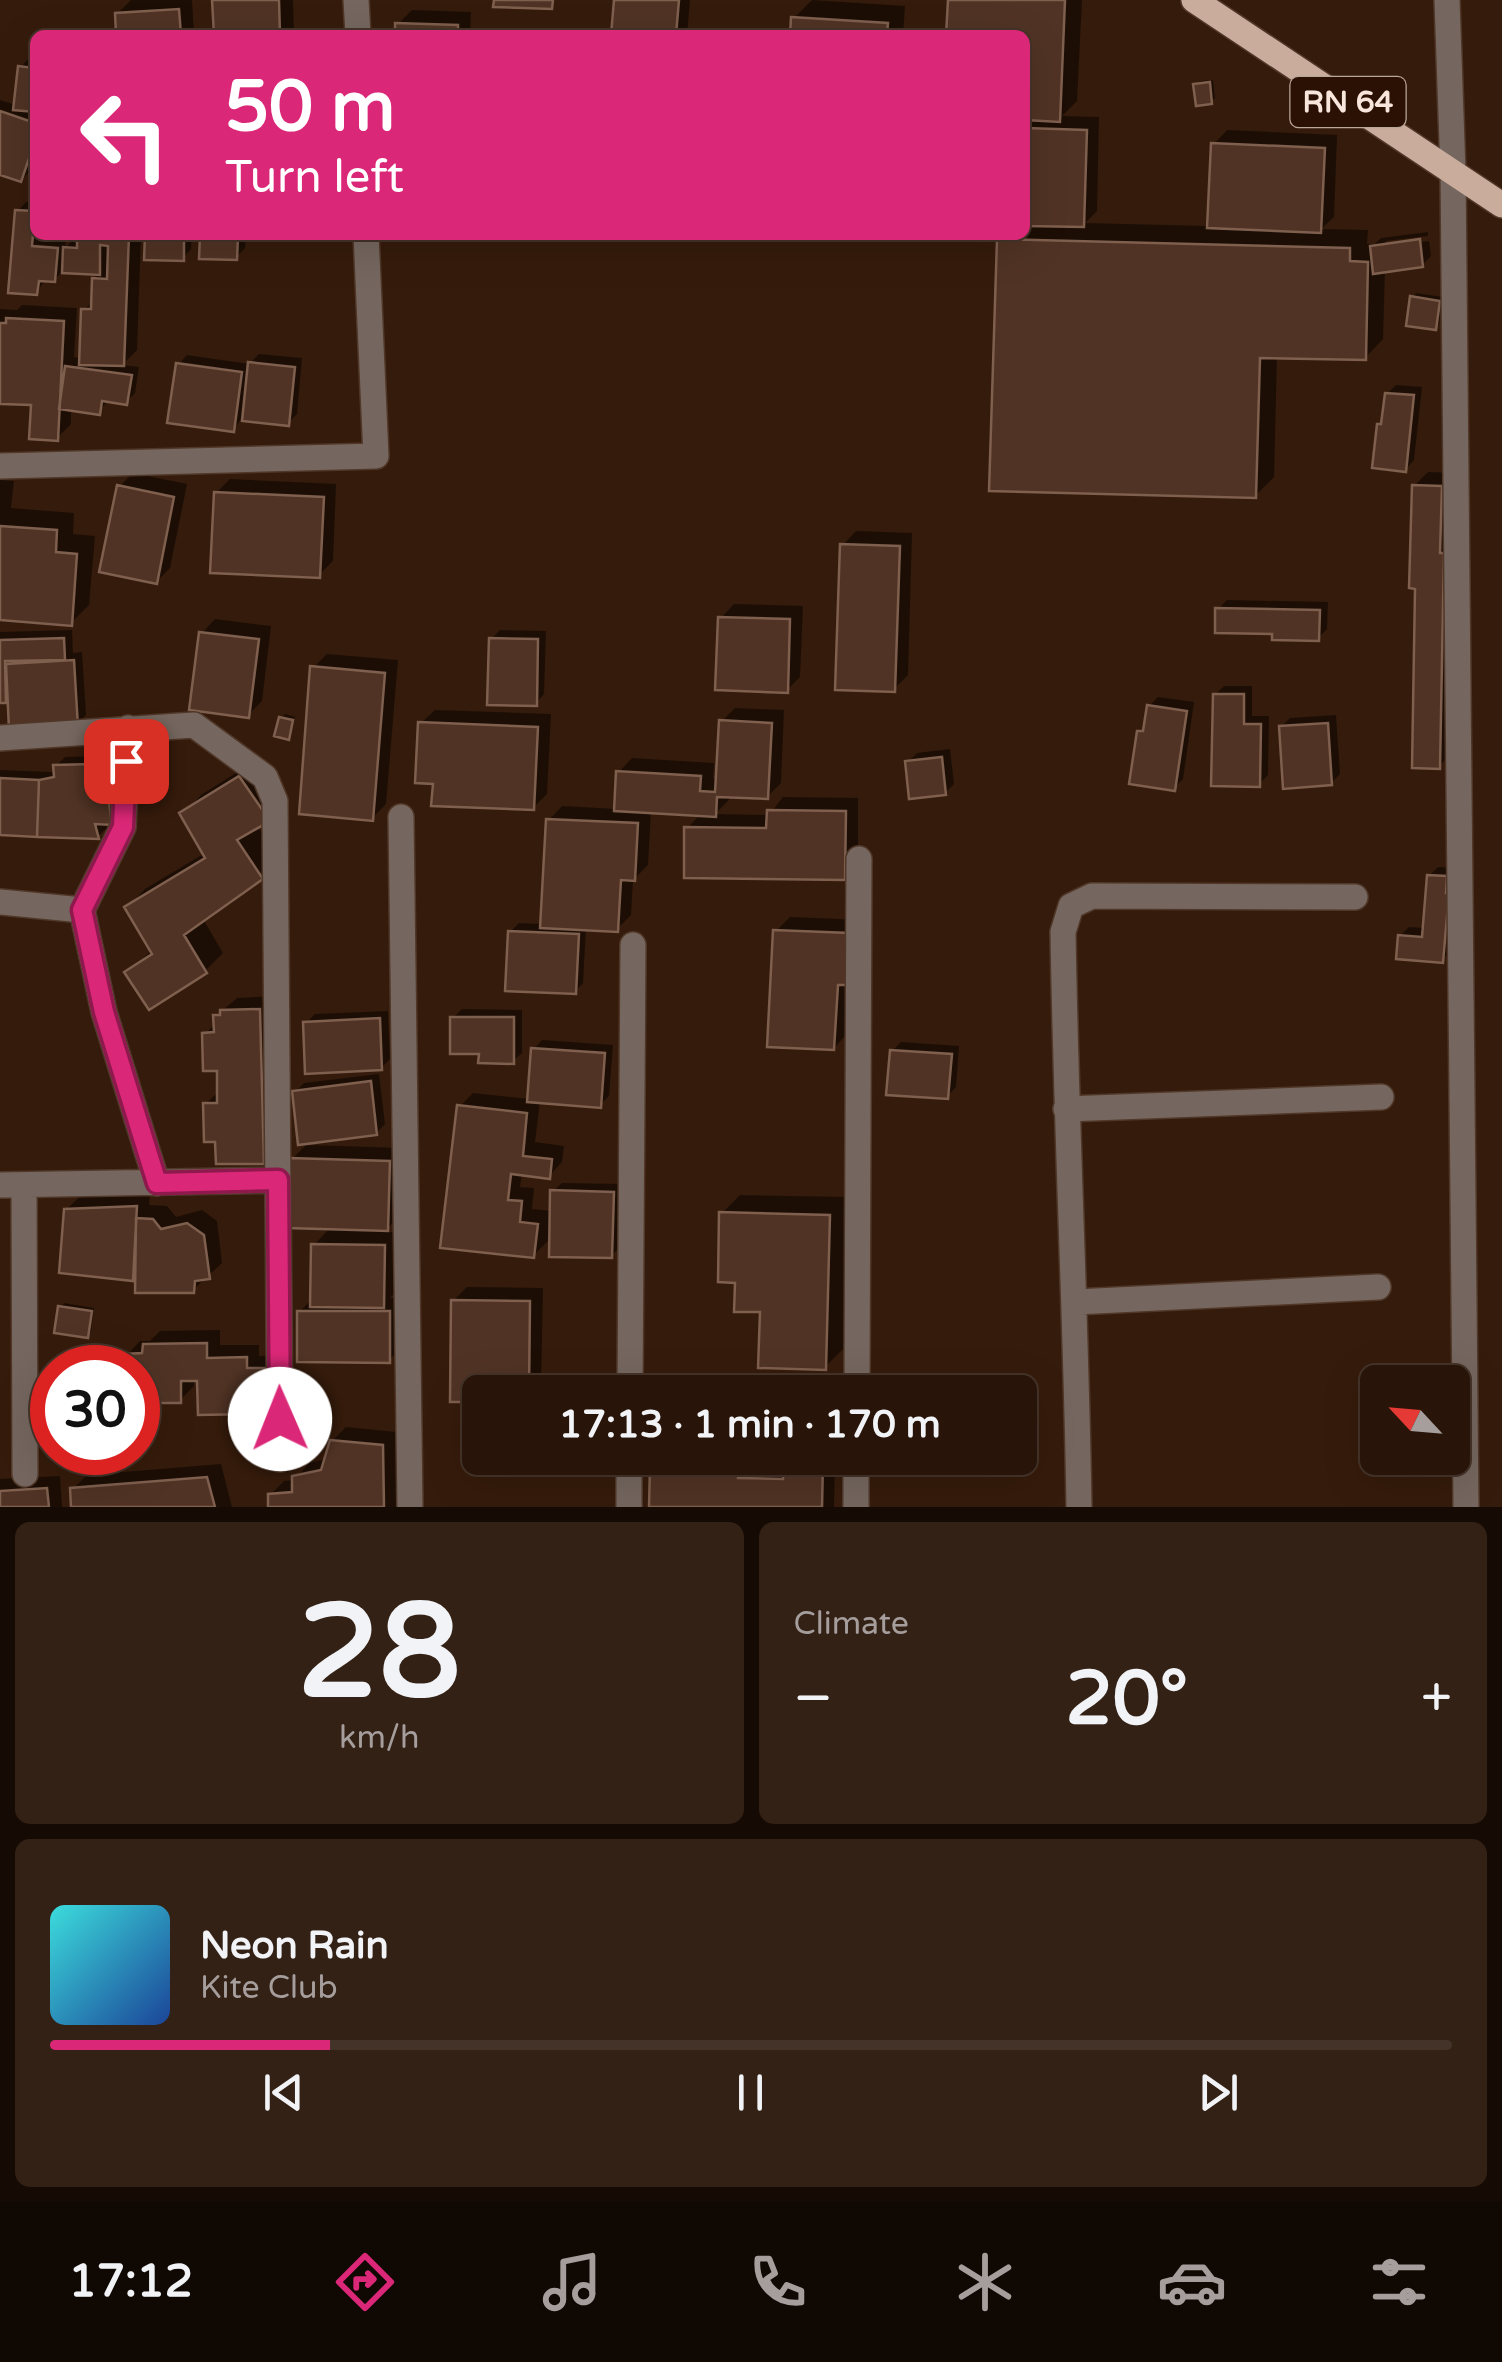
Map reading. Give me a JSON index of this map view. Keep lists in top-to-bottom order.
{
  "streets": {
    "main road": ["RN 64"]
  },
  "north": "top left",
  "page": {
    "turn": ["50 m", "Turn left"],
    "limit": "30",
    "trip": "17:13 · 1 min · 170 m",
    "tile": [
      ["28", "km/h"],
      "Climate"
    ],
    "heat": ["−", "20°", "+"],
    "song": ["Neon Rain", "Kite Club"],
    "tabs": "17:12"
  }
}
